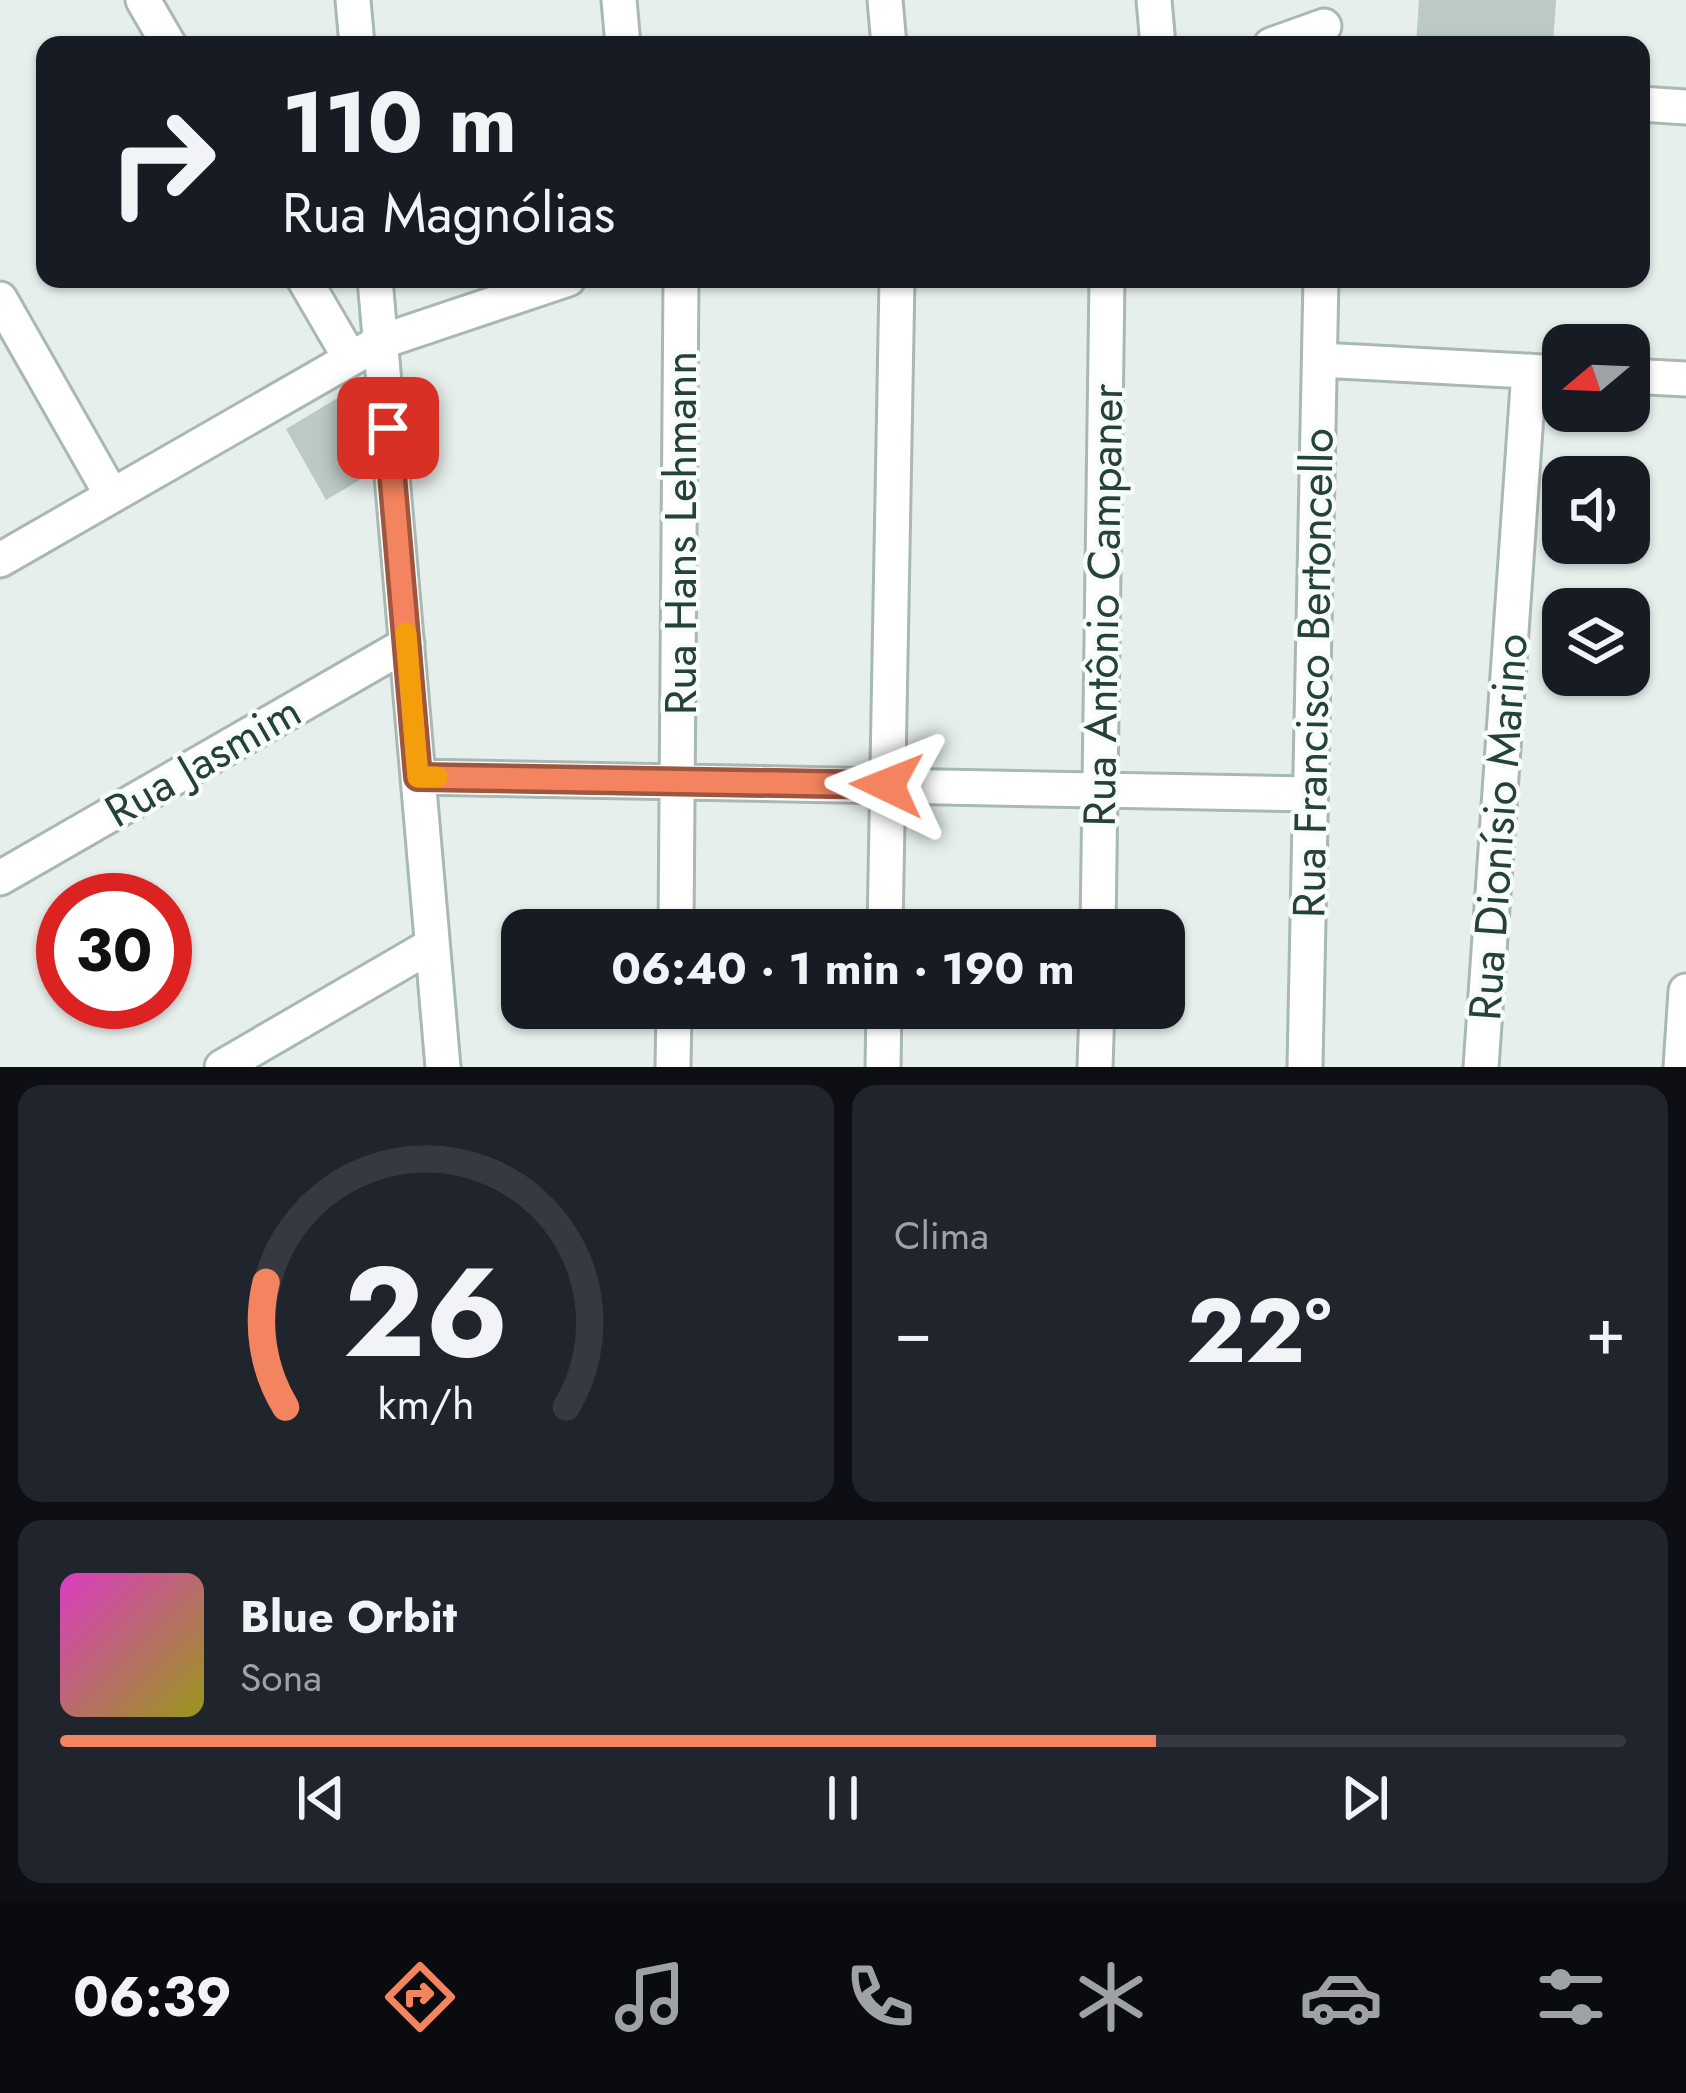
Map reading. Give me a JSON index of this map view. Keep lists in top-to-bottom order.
{
  "streets": {
    "street": [
      "Rua Hans Lehmann",
      "Rua Antônio Campaner",
      "Rua Francisco Bertoncello",
      "Rua Jasmim",
      "Rua Dionísio Marino"
    ]
  },
  "north": "left",
  "page": {
    "turn": ["110 m", "Rua Magnólias"],
    "limit": "30",
    "trip": "06:40 · 1 min · 190 m",
    "tile": "Clima",
    "heat": ["−", "22°", "+"],
    "song": ["Blue Orbit", "Sona"],
    "tabs": "06:39",
    "gauge": ["26", "km/h"]
  }
}
